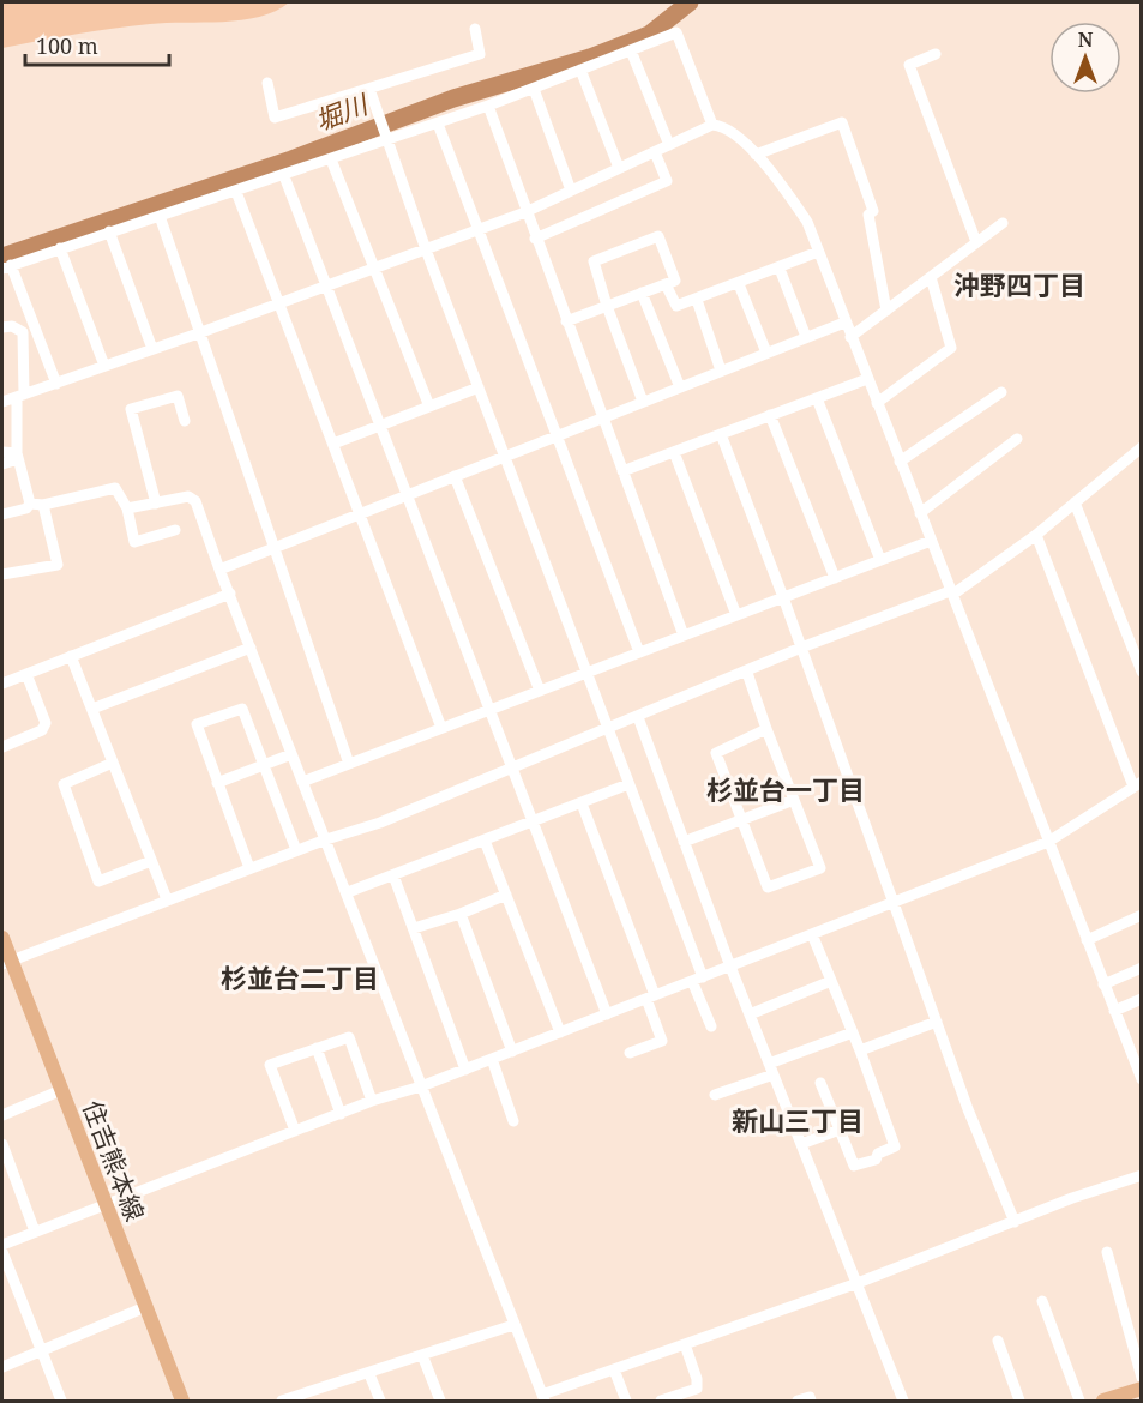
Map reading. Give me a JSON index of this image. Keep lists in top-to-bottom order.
{
  "streets": {
    "main road": ["住吉熊本線"]
  },
  "districts": [
    "沖野四丁目",
    "杉並台一丁目",
    "杉並台二丁目",
    "新山三丁目"
  ],
  "water": ["堀川"],
  "scale_bar": "100 m",
  "north": "top"
}
